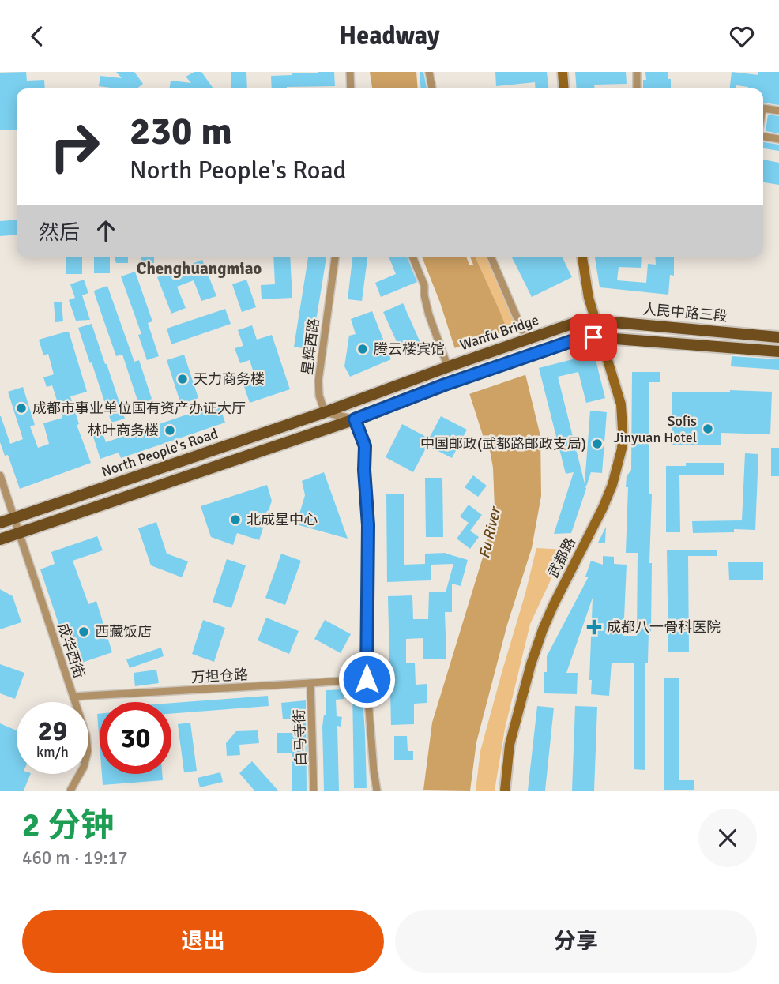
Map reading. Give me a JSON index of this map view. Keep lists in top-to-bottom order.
{
  "streets": {
    "main road": ["人民中路三段", "Wanfu Bridge", "North People's Road"],
    "street": [
      "星辉西路",
      "武都路",
      "成华西街",
      "万担仓路",
      "白马寺街"
    ]
  },
  "crossings": [
    ["人民中路三段", "Wanfu Bridge"],
    ["人民中路三段", "武都路"],
    ["Wanfu Bridge", "North People's Road"],
    ["星辉西路", "North People's Road"],
    ["North People's Road", "成华西街"],
    ["成华西街", "万担仓路"],
    ["万担仓路", "白马寺街"]
  ],
  "districts": ["Chenghuangmiao"],
  "water": ["Fu River"],
  "places": {
    "other": [
      "腾云楼宾馆",
      "天力商务楼",
      "成都市事业单位国有资产办证大厅",
      "Sofis Jinyuan Hotel",
      "林叶商务楼",
      "中国邮政(武都路邮政支局)",
      "北成星中心",
      "西藏饭店"
    ],
    "health": ["成都八一骨科医院"]
  },
  "page": {
    "header": "Headway",
    "turn": ["230 m", "North People's Road"],
    "then": "然后",
    "speed": "29 km/h",
    "limit": "30",
    "heading": ["2 分钟", "460 m · 19:17"],
    "buttons": ["退出", "分享"]
  }
}
